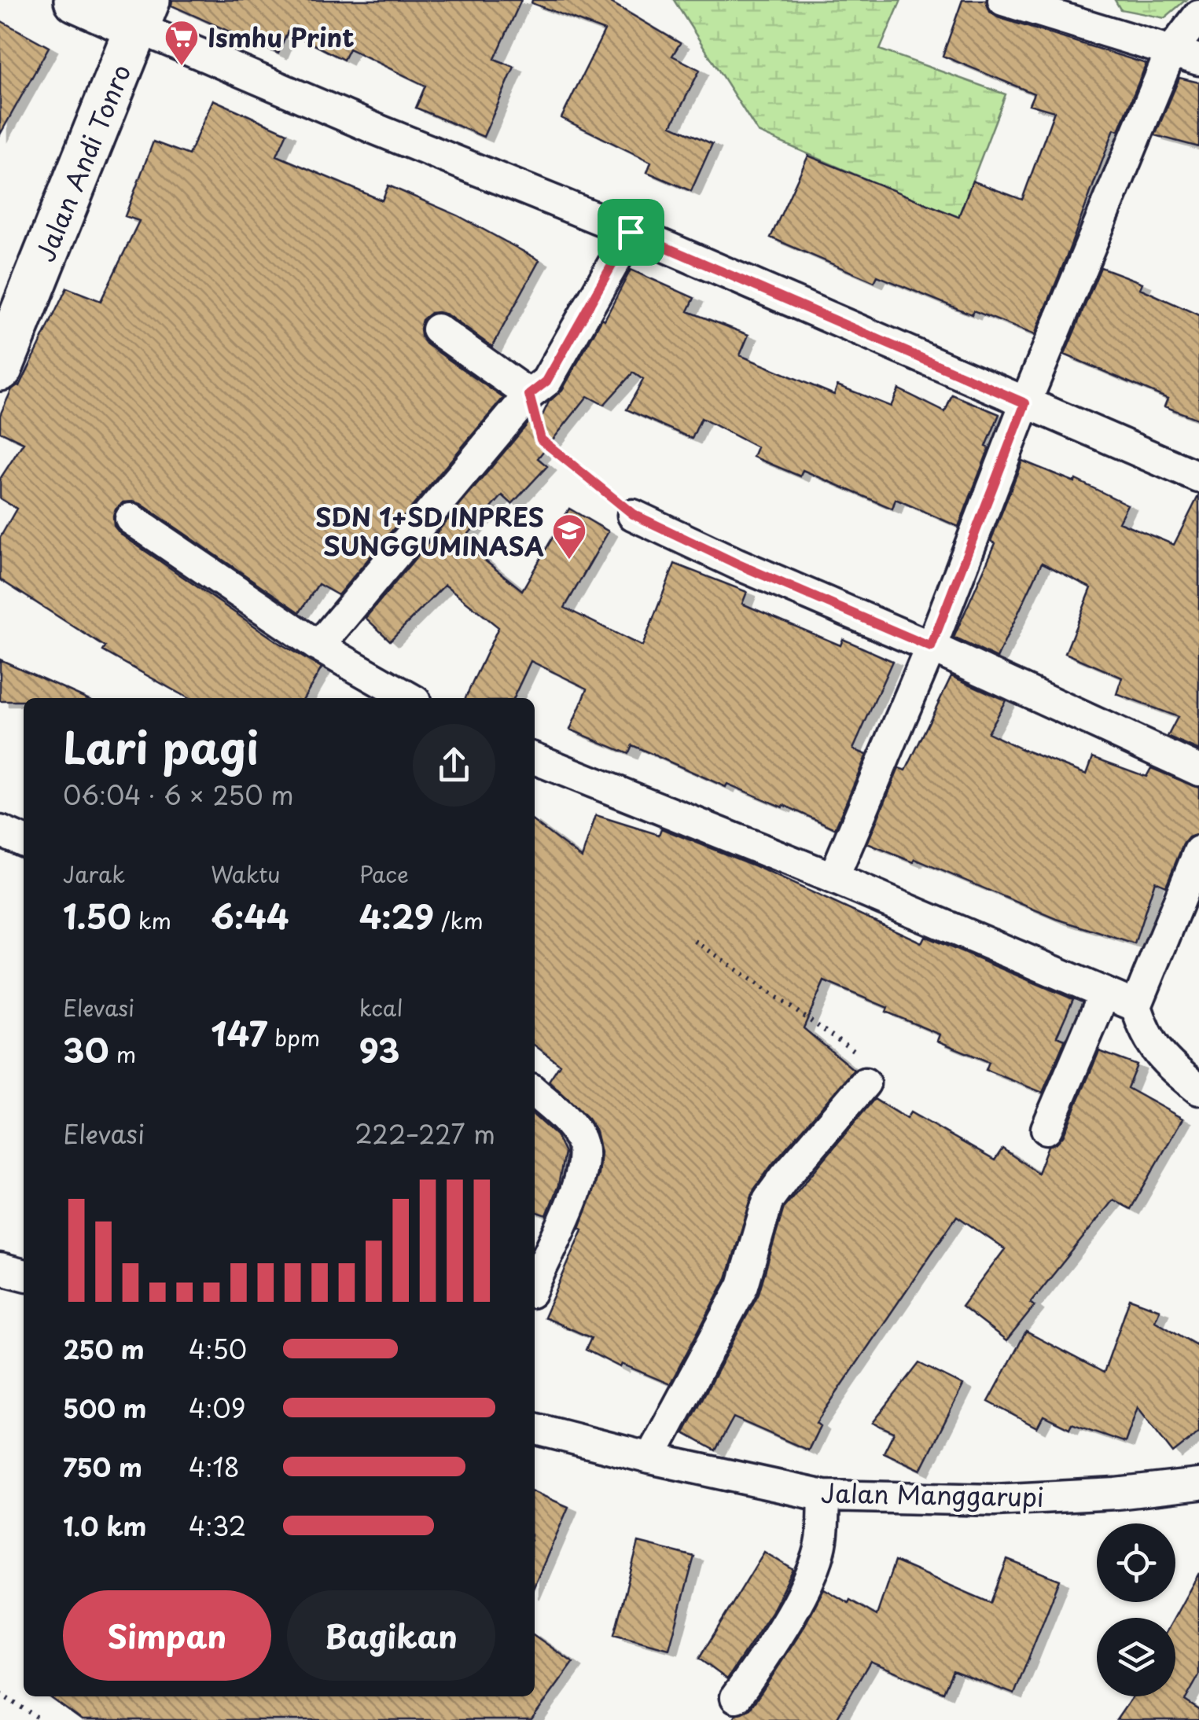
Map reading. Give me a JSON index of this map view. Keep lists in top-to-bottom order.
{
  "streets": {
    "street": ["Jalan Andi Tonro", "Jalan Manggarupi"]
  },
  "places": {
    "supermarket": ["Ismhu Print"],
    "school or university": ["SDN 1+SD INPRES SUNGGUMINASA"]
  },
  "page": {
    "heading": ["Lari pagi", "06:04 · 6 × 250 m"],
    "stats": [
      ["Jarak", "1.50 km"],
      ["Waktu", "6:44"],
      ["Pace", "4:29 /km"],
      ["Elevasi", "30 m"],
      ["147 bpm"],
      ["kcal", "93"]
    ],
    "chart": ["Elevasi", "222–227 m"],
    "list": [
      {
        "name": "250 m",
        "note": "4:50"
      },
      {
        "name": "500 m",
        "note": "4:09"
      },
      {
        "name": "750 m",
        "note": "4:18"
      },
      {
        "name": "1.0 km",
        "note": "4:32"
      }
    ],
    "buttons": ["Simpan", "Bagikan"]
  }
}
